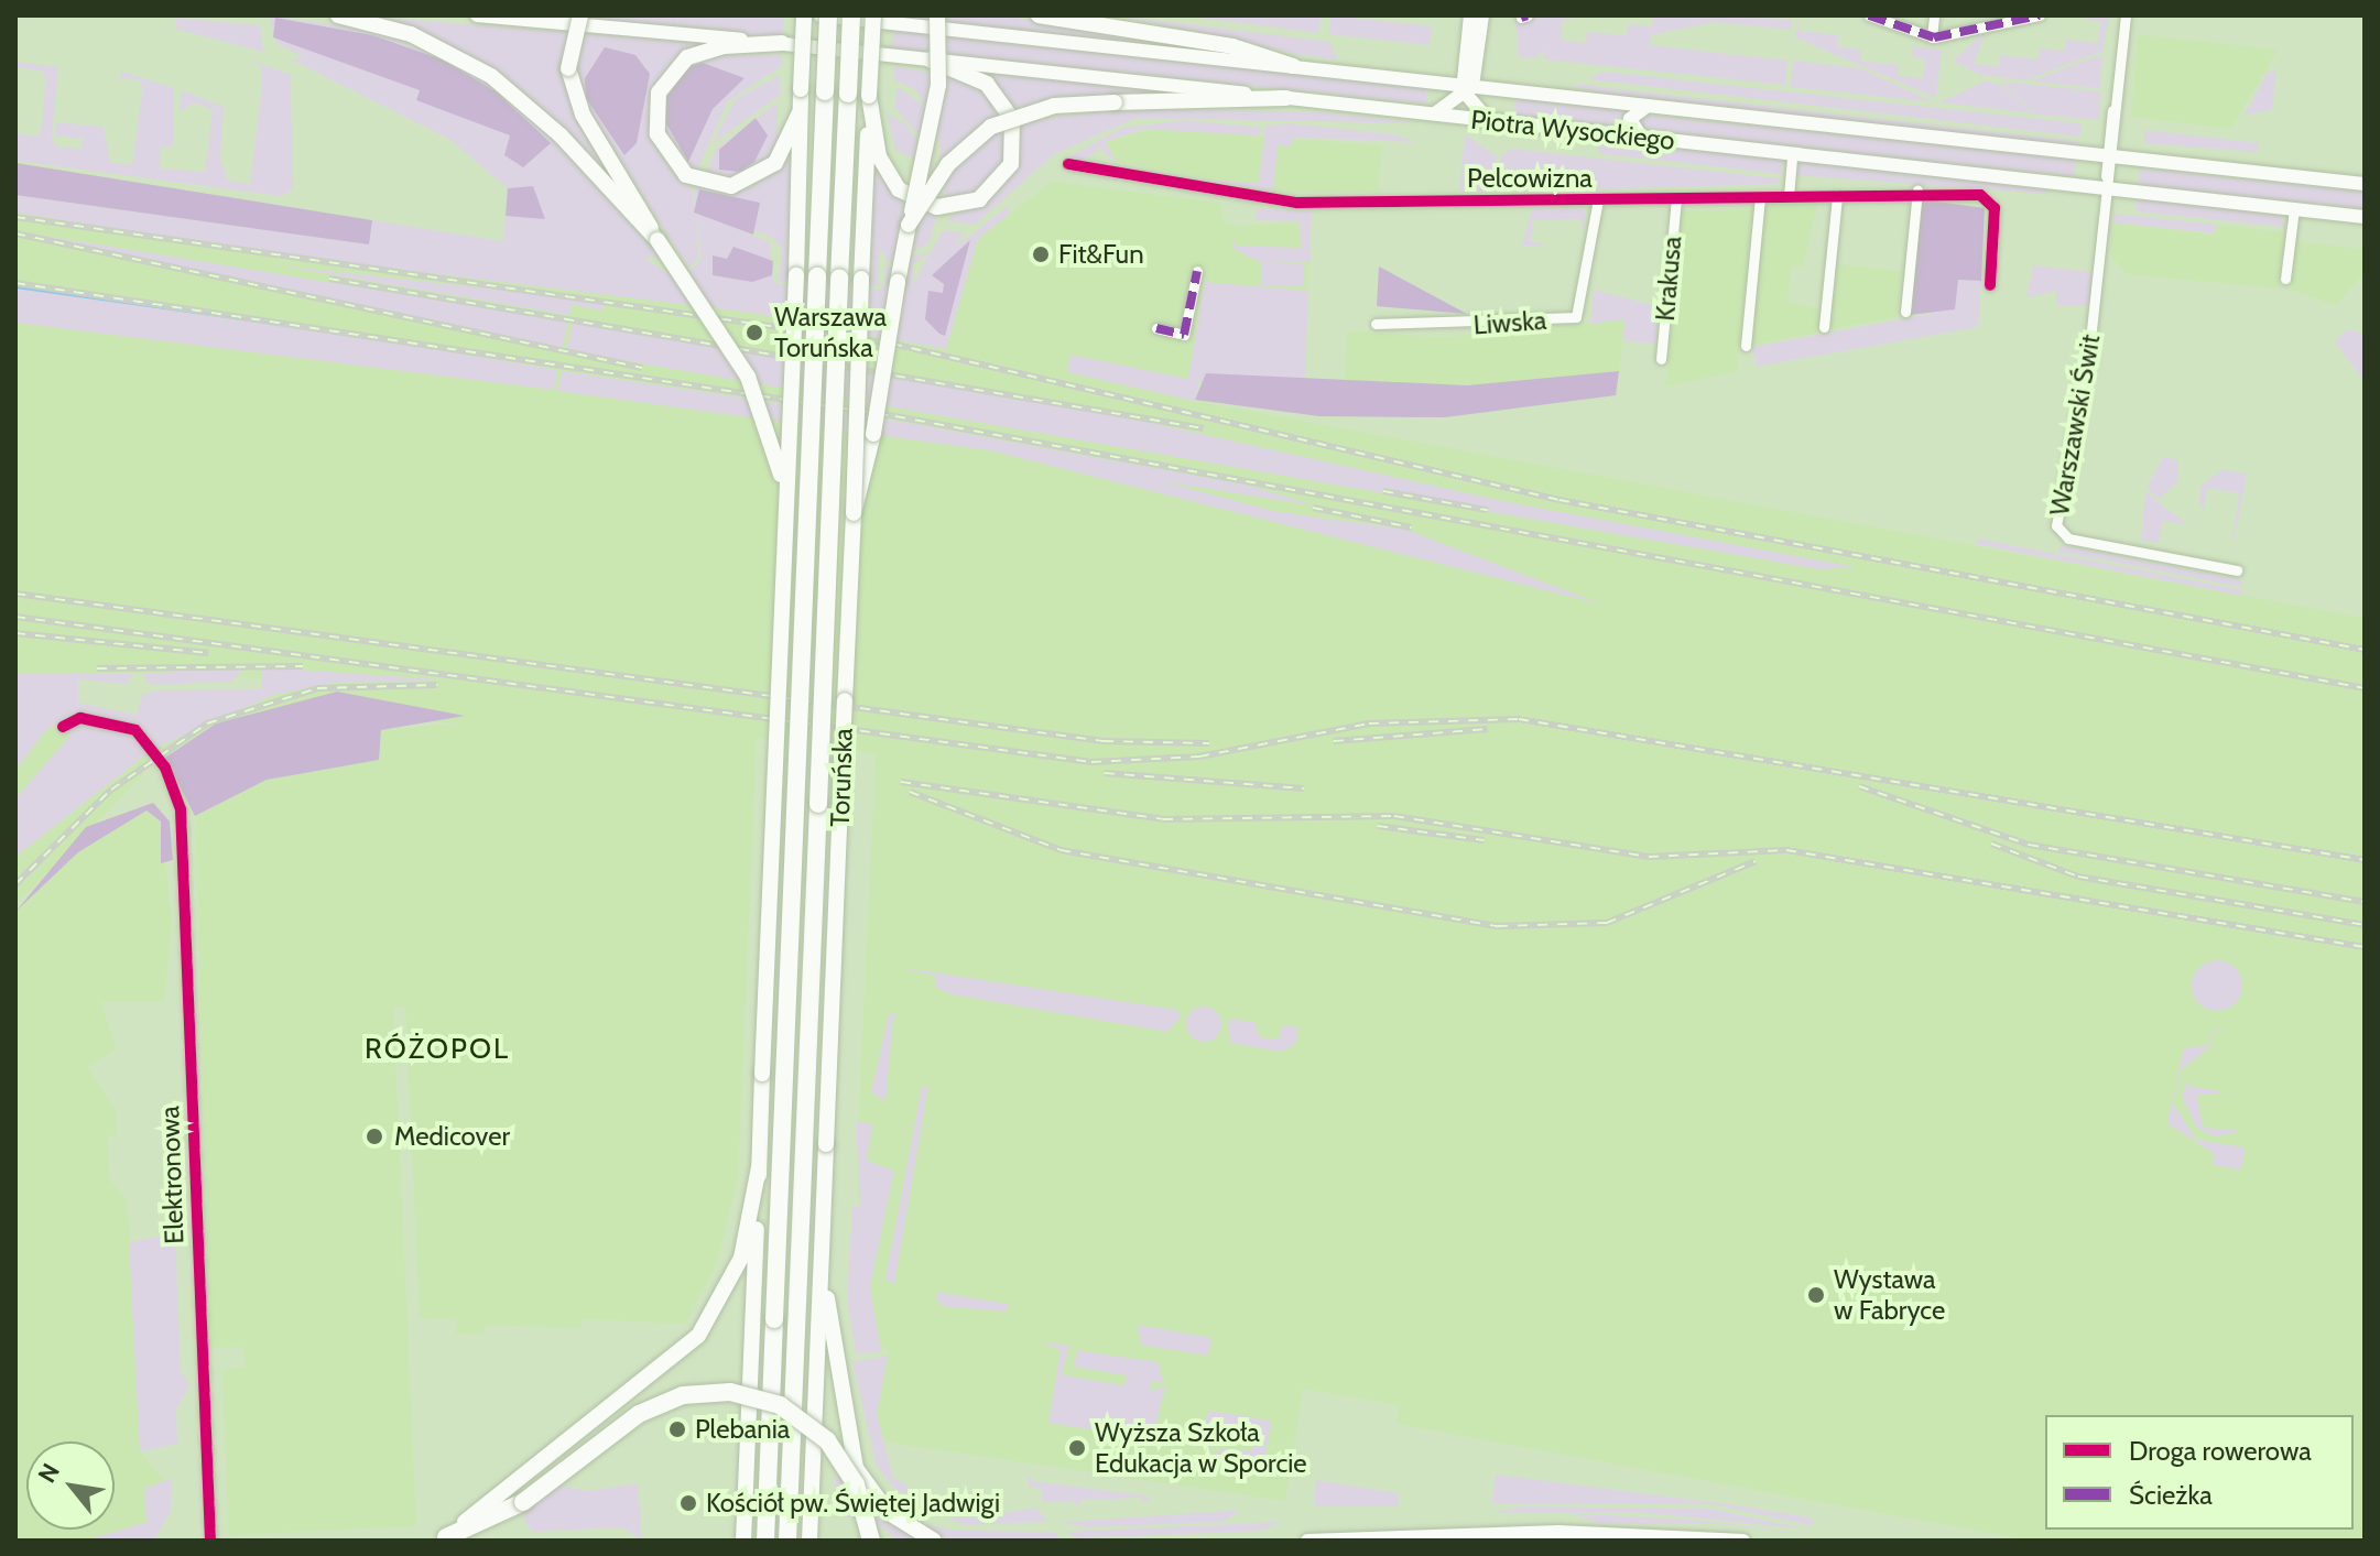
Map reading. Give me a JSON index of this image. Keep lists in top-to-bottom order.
{
  "streets": {
    "highway": ["Toruńska"],
    "main road": ["Piotra Wysockiego"],
    "street": [
      "Pelcowizna",
      "Krakusa",
      "Liwska",
      "Warszawski Świt",
      "Elektronowa"
    ]
  },
  "crossings": [
    ["Piotra Wysockiego", "Warszawski Świt"],
    ["Pelcowizna", "Krakusa"],
    ["Pelcowizna", "Liwska"]
  ],
  "districts": ["RÓŻOPOL"],
  "places": [
    "Fit&Fun",
    "Warszawa Toruńska",
    "Medicover",
    "Wystawa w Fabryce",
    "Plebania",
    "Wyższa Szkoła Edukacja w Sporcie",
    "Kościół pw. Świętej Jadwigi"
  ],
  "legend": ["Droga rowerowa", "Ścieżka"],
  "north": "top left"
}
